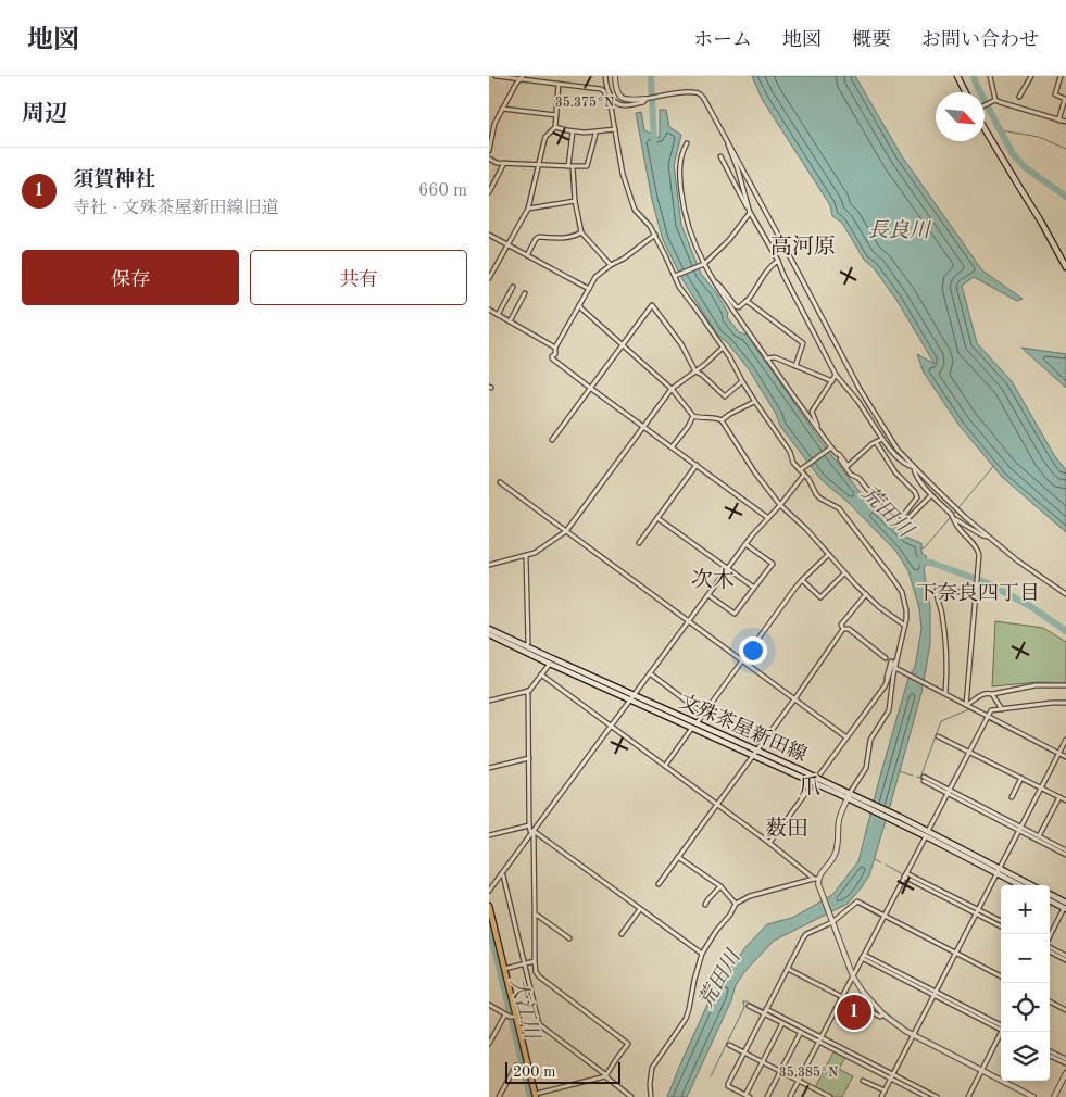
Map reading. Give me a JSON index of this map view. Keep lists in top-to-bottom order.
{
  "streets": {
    "main road": ["文殊茶屋新田線"]
  },
  "districts": [
    "高河原",
    "次木",
    "下奈良四丁目",
    "爪",
    "薮田"
  ],
  "water": ["長良川", "荒田川", "大江川"],
  "scale_bar": "200 m",
  "north": "bottom right",
  "page": {
    "header": "地図",
    "nav": [
      "ホーム",
      "地図",
      "概要",
      "お問い合わせ"
    ],
    "heading": "周辺",
    "list": [
      {
        "mark": "1",
        "name": "須賀神社",
        "note": "寺社 · 文殊茶屋新田線旧道",
        "value": "660 m"
      }
    ],
    "buttons": ["保存", "共有"],
    "map_buttons": ["+", "−"],
    "pins": "1",
    "scale": "200 m"
  },
  "coordinates": ["35.375°N", "35.385°N"]
}
